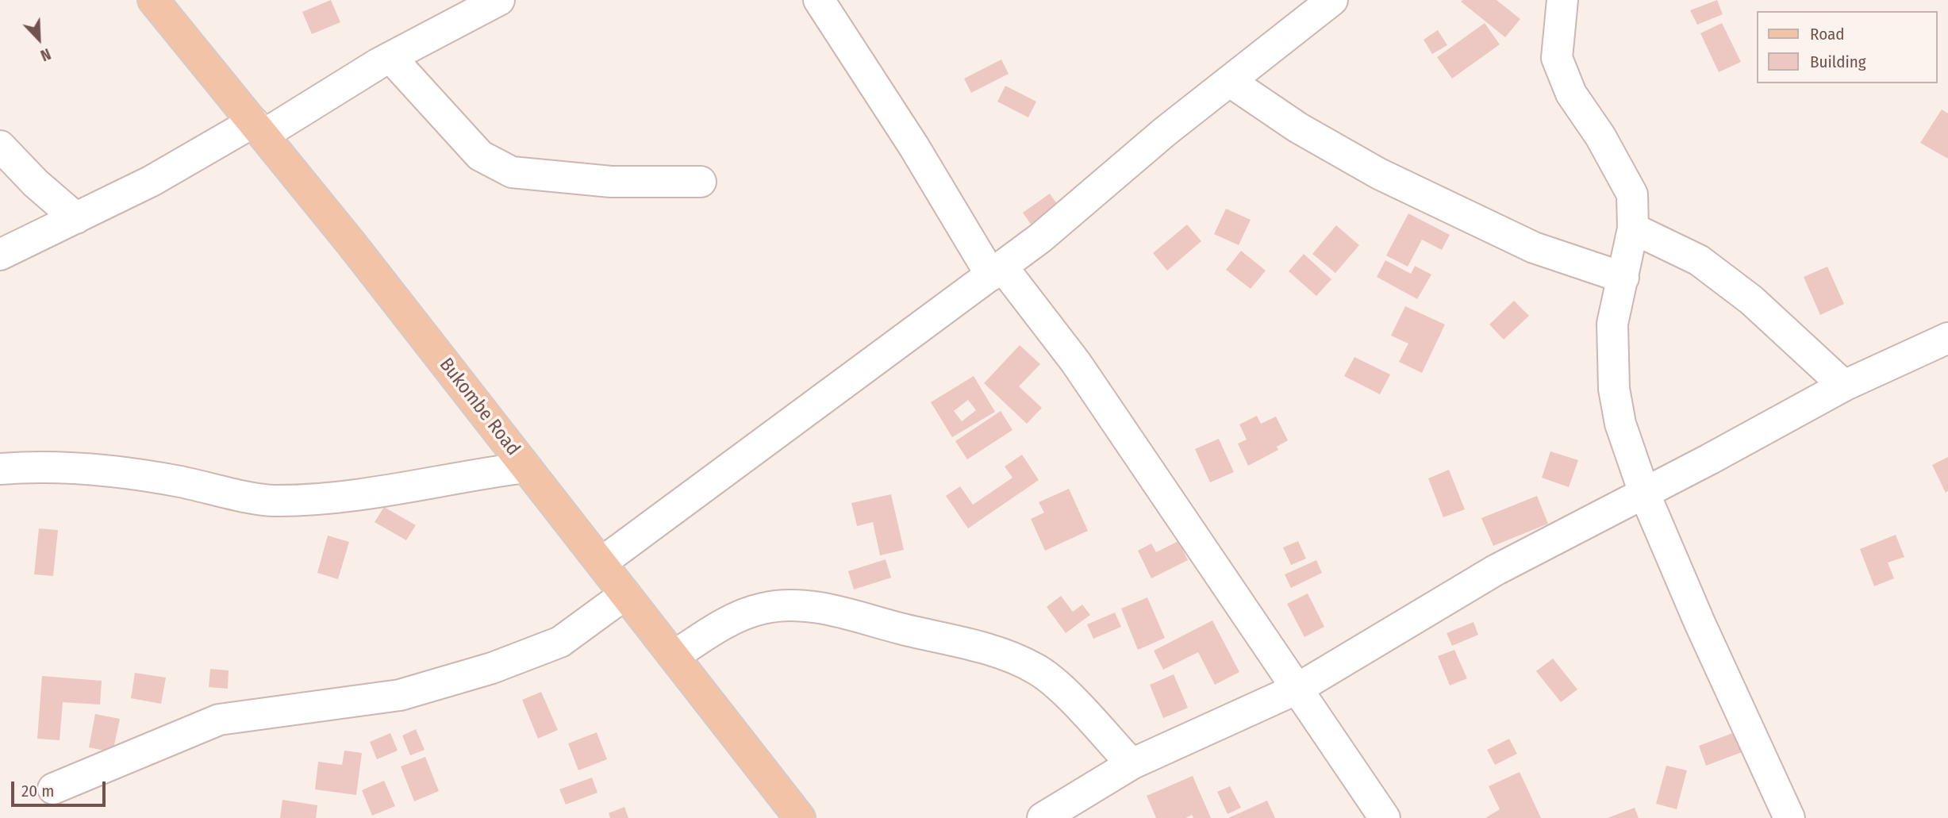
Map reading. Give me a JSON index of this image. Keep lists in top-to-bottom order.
{
  "streets": {
    "main road": ["Bukombe Road"]
  },
  "legend": ["Road", "Building"],
  "scale_bar": "20 m",
  "north": "bottom right"
}
